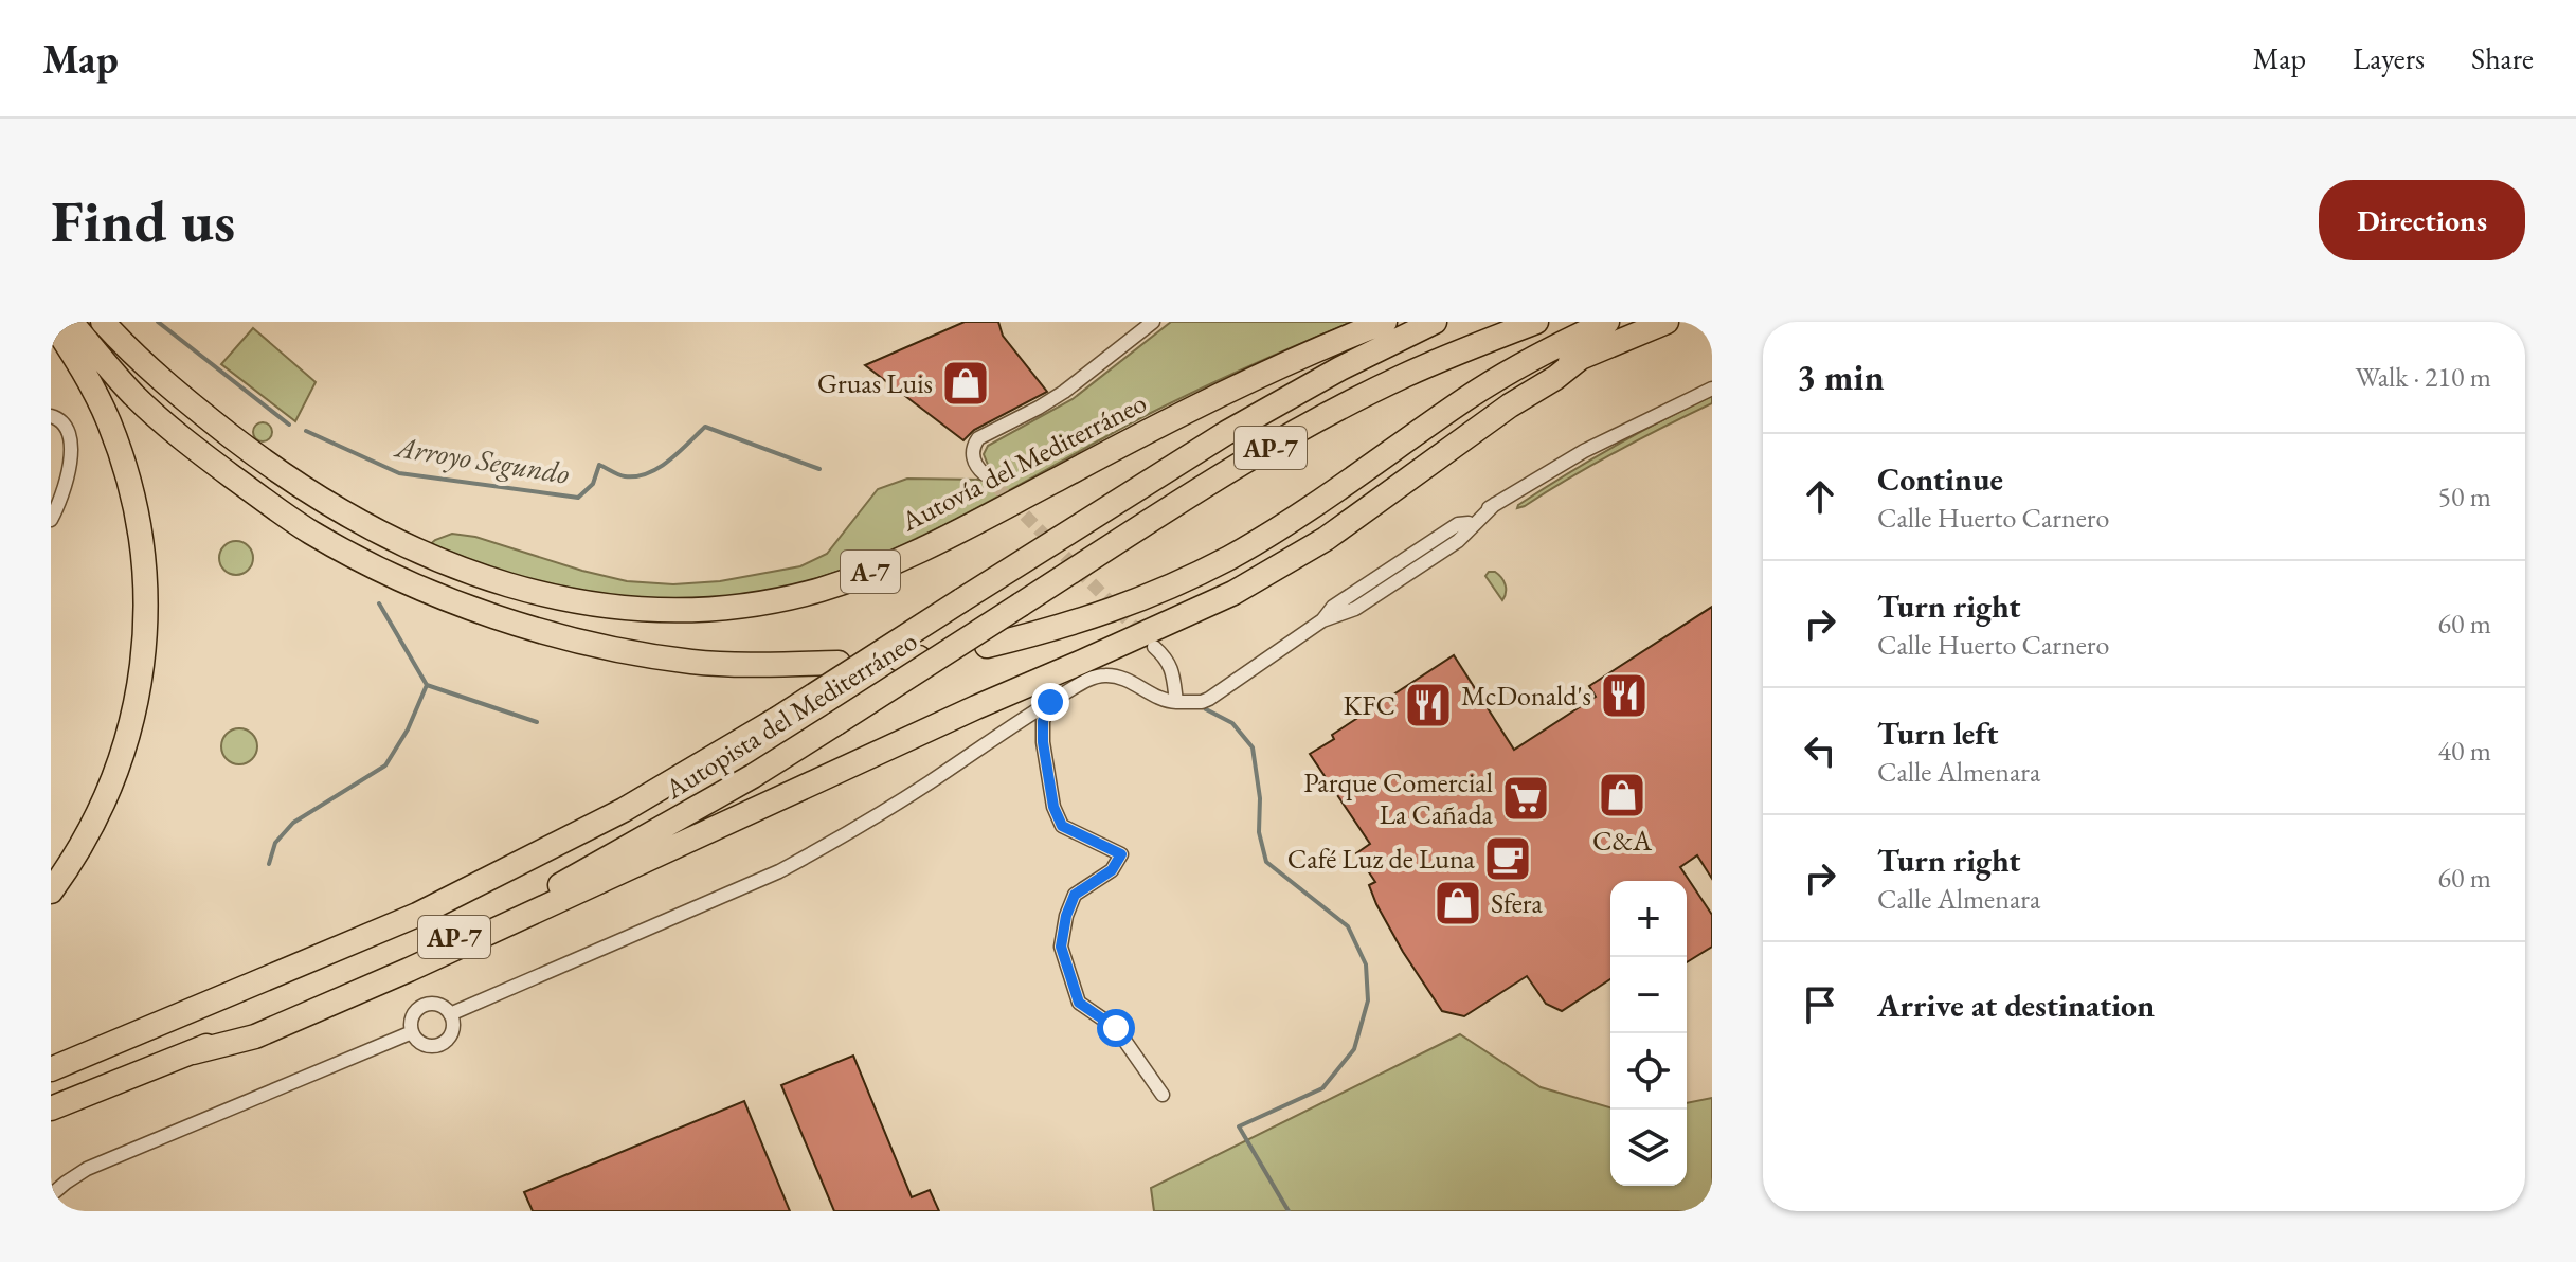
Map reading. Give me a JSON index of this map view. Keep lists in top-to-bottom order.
{
  "streets": {
    "highway": [
      "AP-7",
      "Autovía del Mediterráneo",
      "A-7",
      "Autopista del Mediterráneo"
    ]
  },
  "water": ["Arroyo Segundo"],
  "places": {
    "shop": ["Gruas Luis", "C&A", "Sfera"],
    "restaurant": ["McDonald's", "KFC"],
    "supermarket": ["Parque Comercial La Cañada"],
    "cafe": ["Café Luz de Luna"]
  },
  "page": {
    "header": "Map",
    "nav": ["Map", "Layers", "Share"],
    "buttons": "Directions",
    "title": "Find us",
    "heading": ["3 min", "Walk · 210 m"],
    "list": [
      ["Continue", "Calle Huerto Carnero", "50 m"],
      ["Turn right", "Calle Huerto Carnero", "60 m"],
      ["Turn left", "Calle Almenara", "40 m"],
      ["Turn right", "Calle Almenara", "60 m"],
      "Arrive at destination"
    ],
    "map_buttons": ["+", "−"]
  }
}
